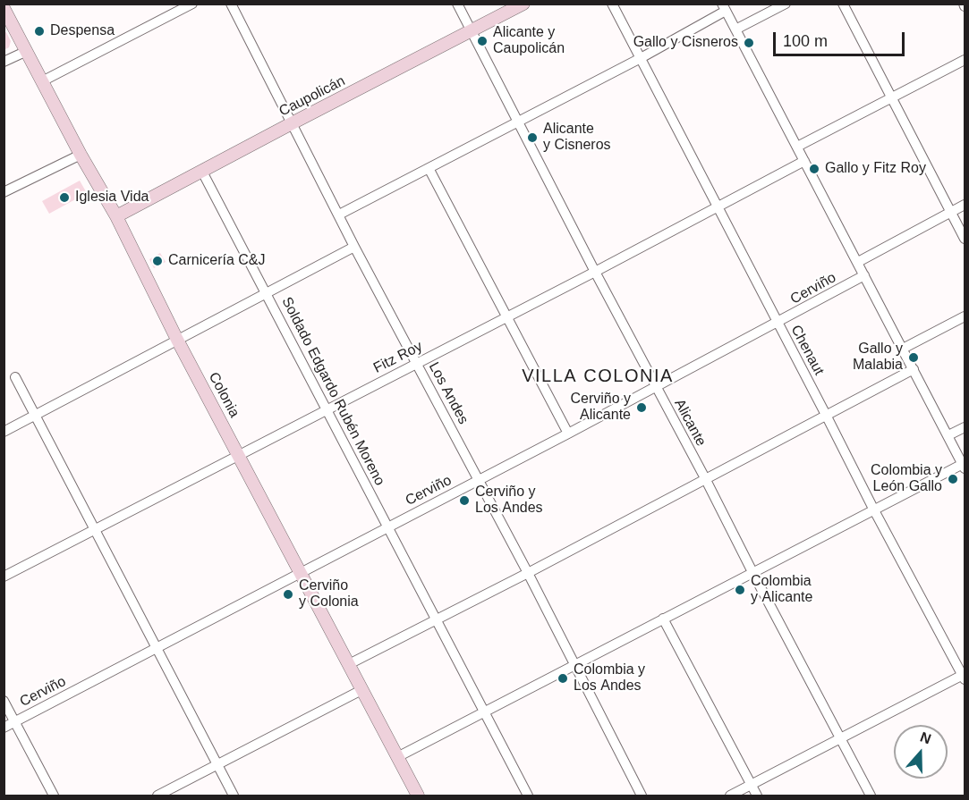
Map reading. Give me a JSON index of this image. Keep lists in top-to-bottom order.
{
  "streets": {
    "street": [
      "Caupolicán",
      "Cerviño",
      "Chenaut",
      "Fitz Roy",
      "Soldado Edgardo Rubén Moreno",
      "Los Andes",
      "Colonia",
      "Alicante"
    ]
  },
  "crossings": [
    ["Caupolicán", "Soldado Edgardo Rubén Moreno"],
    ["Caupolicán", "Los Andes"],
    ["Caupolicán", "Colonia"],
    ["Caupolicán", "Alicante"],
    ["Cerviño", "Chenaut"],
    ["Cerviño", "Soldado Edgardo Rubén Moreno"],
    ["Cerviño", "Los Andes"],
    ["Cerviño", "Colonia"],
    ["Cerviño", "Alicante"],
    ["Chenaut", "Fitz Roy"],
    ["Fitz Roy", "Soldado Edgardo Rubén Moreno"],
    ["Fitz Roy", "Los Andes"],
    ["Fitz Roy", "Colonia"],
    ["Fitz Roy", "Alicante"]
  ],
  "districts": ["VILLA COLONIA"],
  "places": [
    "Despensa",
    "Alicante y Caupolicán",
    "Gallo y Cisneros",
    "Alicante y Cisneros",
    "Gallo y Fitz Roy",
    "Iglesia Vida",
    "Carnicería C&J",
    "Gallo y Malabia",
    "Cerviño y Alicante",
    "Colombia y León Gallo",
    "Cerviño y Los Andes",
    "Colombia y Alicante",
    "Cerviño y Colonia",
    "Colombia y Los Andes"
  ],
  "scale_bar": "100 m",
  "north": "top"
}
